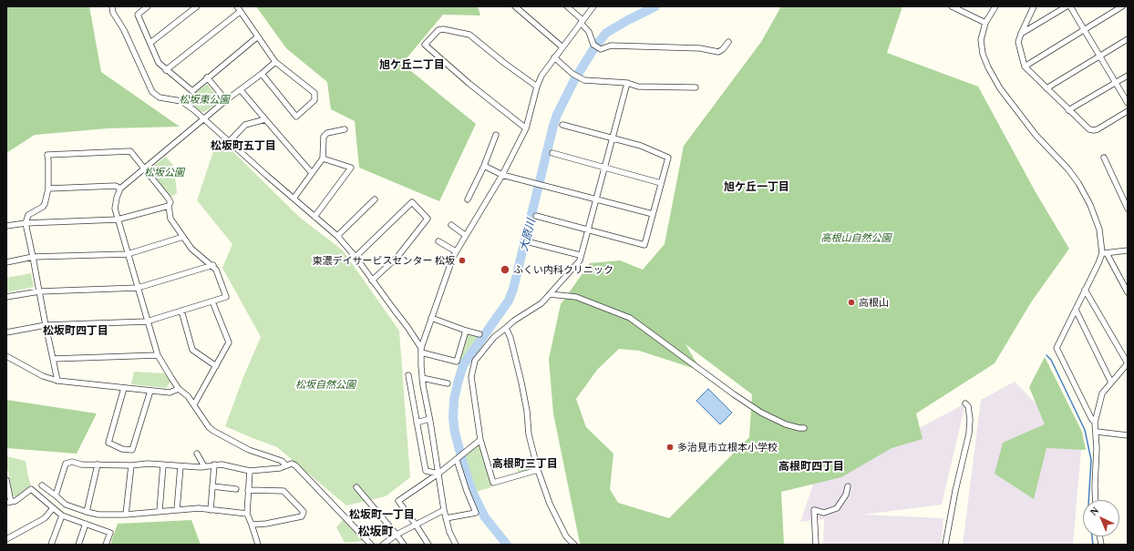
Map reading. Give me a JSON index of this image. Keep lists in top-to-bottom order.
{
  "districts": [
    "旭ケ丘二丁目",
    "松坂町五丁目",
    "旭ケ丘一丁目",
    "松坂町四丁目",
    "高根町三丁目",
    "高根町四丁目",
    "松坂町一丁目",
    "松坂町"
  ],
  "water": ["大原川"],
  "parks": [
    "松坂東公園",
    "松坂公園",
    "高根山自然公園",
    "松坂自然公園"
  ],
  "places": [
    "東濃デイサービスセンター 松坂",
    "ふくい内科クリニック",
    "高根山",
    "多治見市立根本小学校"
  ],
  "north": "top left"
}
